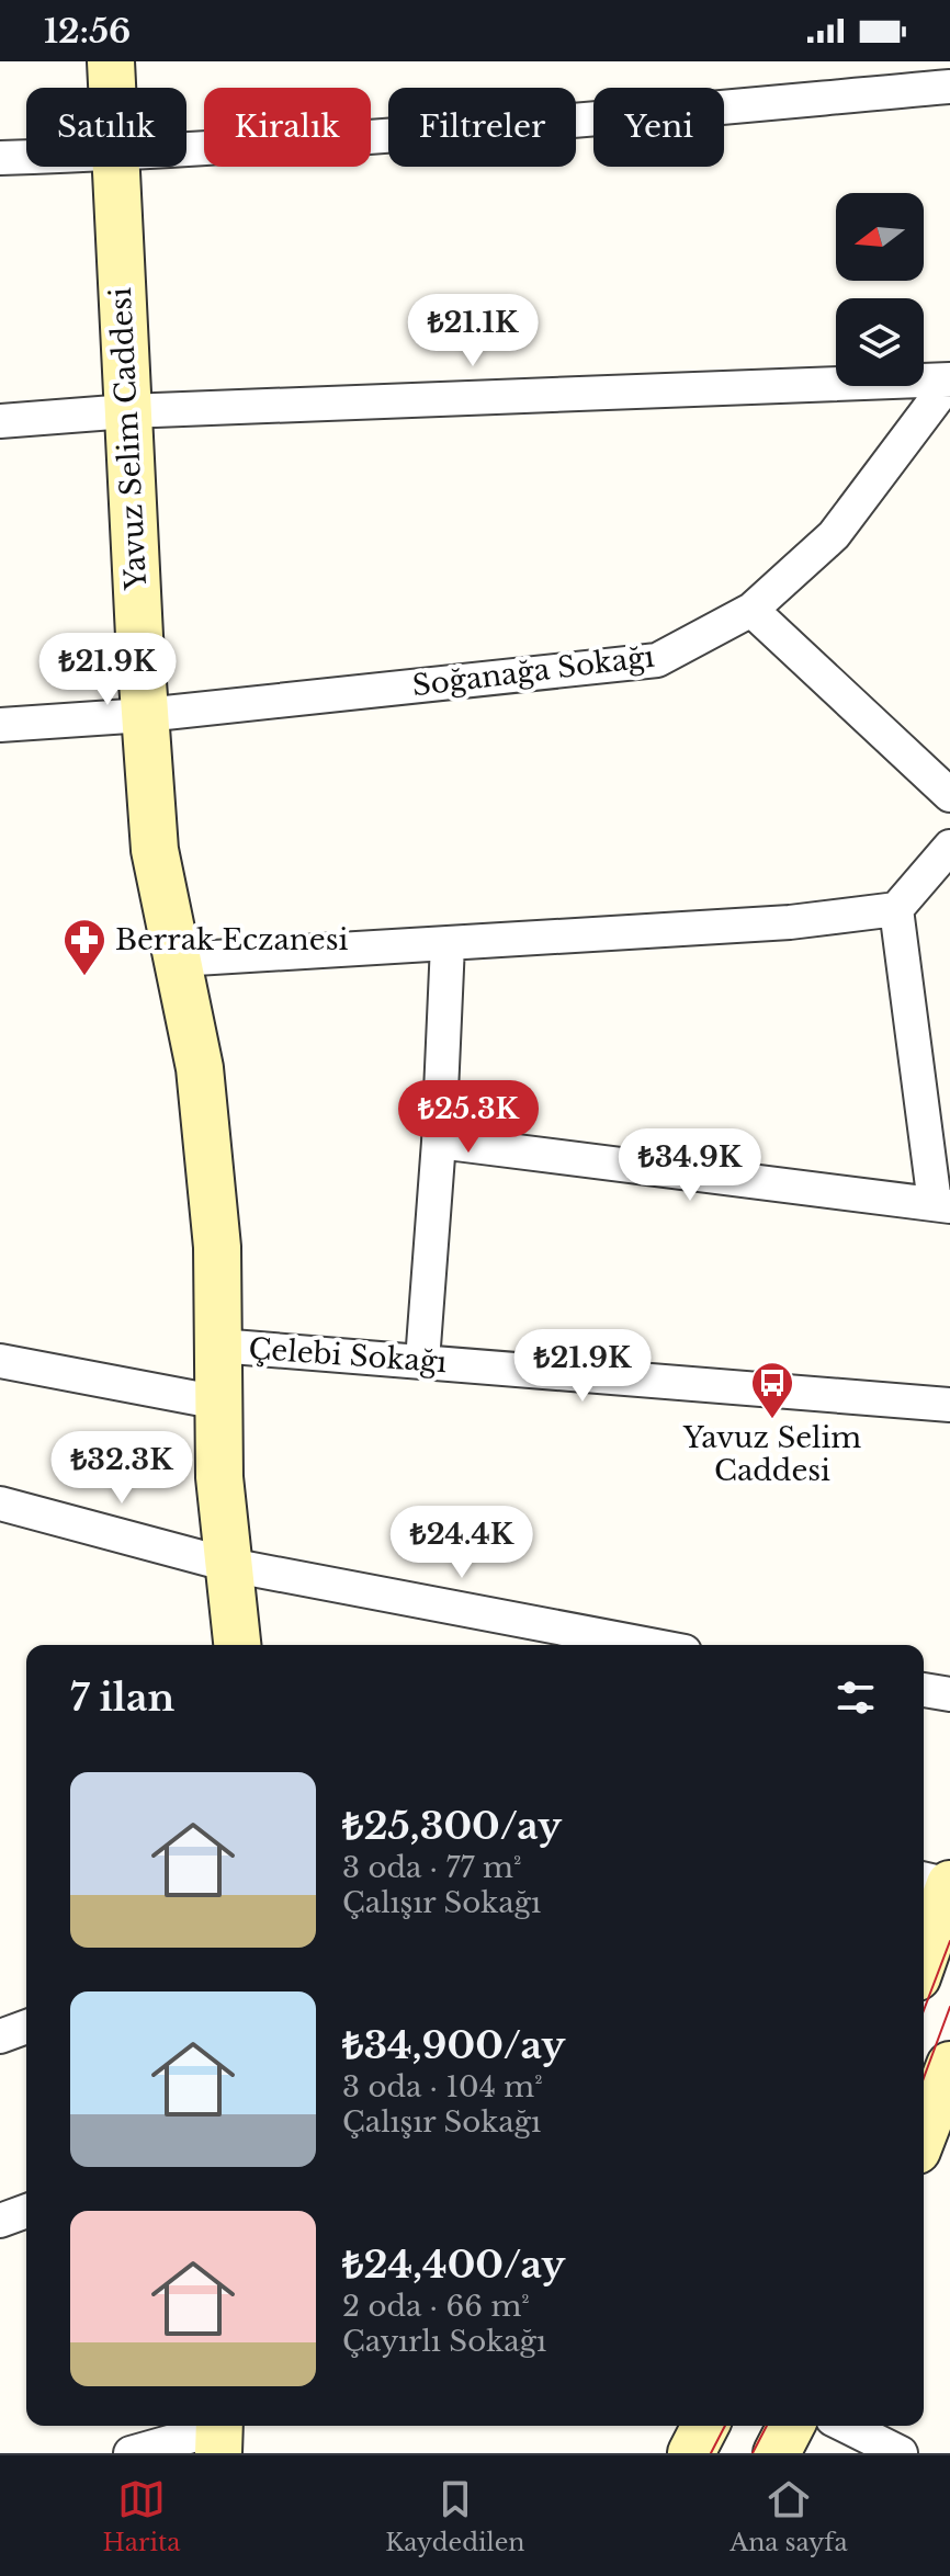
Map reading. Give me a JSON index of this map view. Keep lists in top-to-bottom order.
{
  "streets": {
    "street": ["Yavuz Selim Caddesi", "Soğanağa Sokağı", "Çelebi Sokağı"]
  },
  "crossings": [
    ["Yavuz Selim Caddesi", "Soğanağa Sokağı"],
    ["Yavuz Selim Caddesi", "Çelebi Sokağı"]
  ],
  "places": {
    "pharmacy": ["Berrak Eczanesi"],
    "bus stop": ["Yavuz Selim Caddesi"]
  },
  "north": "left",
  "page": {
    "status": "12:56",
    "chip": [
      "Satılık",
      "Kiralık",
      "Filtreler",
      "Yeni"
    ],
    "price": [
      "₺21.1K",
      "₺21.9K",
      "₺25.3K",
      "₺34.9K",
      "₺21.9K",
      "₺32.3K",
      "₺24.4K"
    ],
    "heading": "7 ilan",
    "list": [
      {
        "name": "₺25,300/ay",
        "note": "3 oda · 77 m² · Çalışır Sokağı"
      },
      {
        "name": "₺34,900/ay",
        "note": "3 oda · 104 m² · Çalışır Sokağı"
      },
      {
        "name": "₺24,400/ay",
        "note": "2 oda · 66 m² · Çayırlı Sokağı"
      }
    ],
    "tabs": ["Harita", "Kaydedilen", "Ana sayfa"]
  }
}
